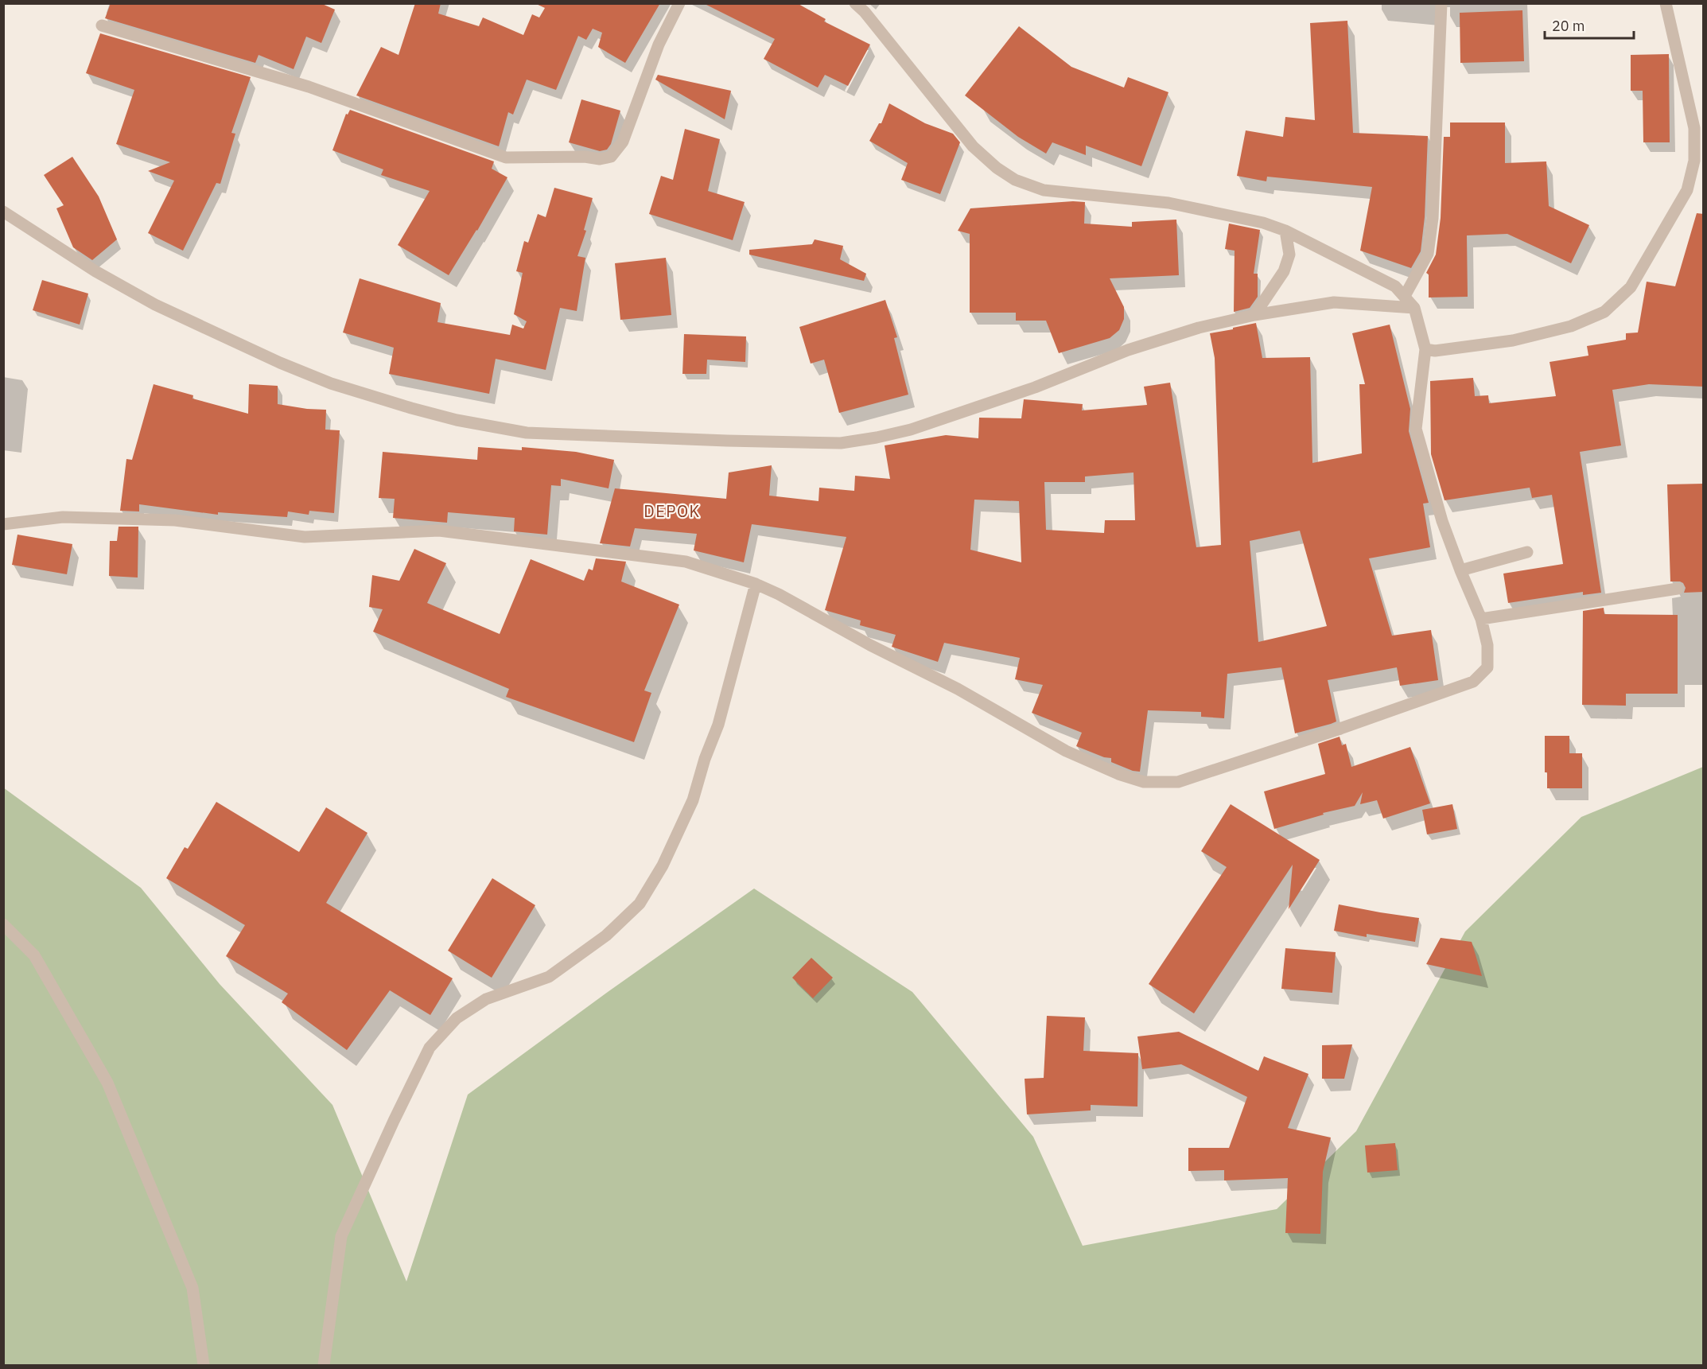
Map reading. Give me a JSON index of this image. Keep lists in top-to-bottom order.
{
  "districts": ["DEPOK"],
  "scale_bar": "20 m"
}
